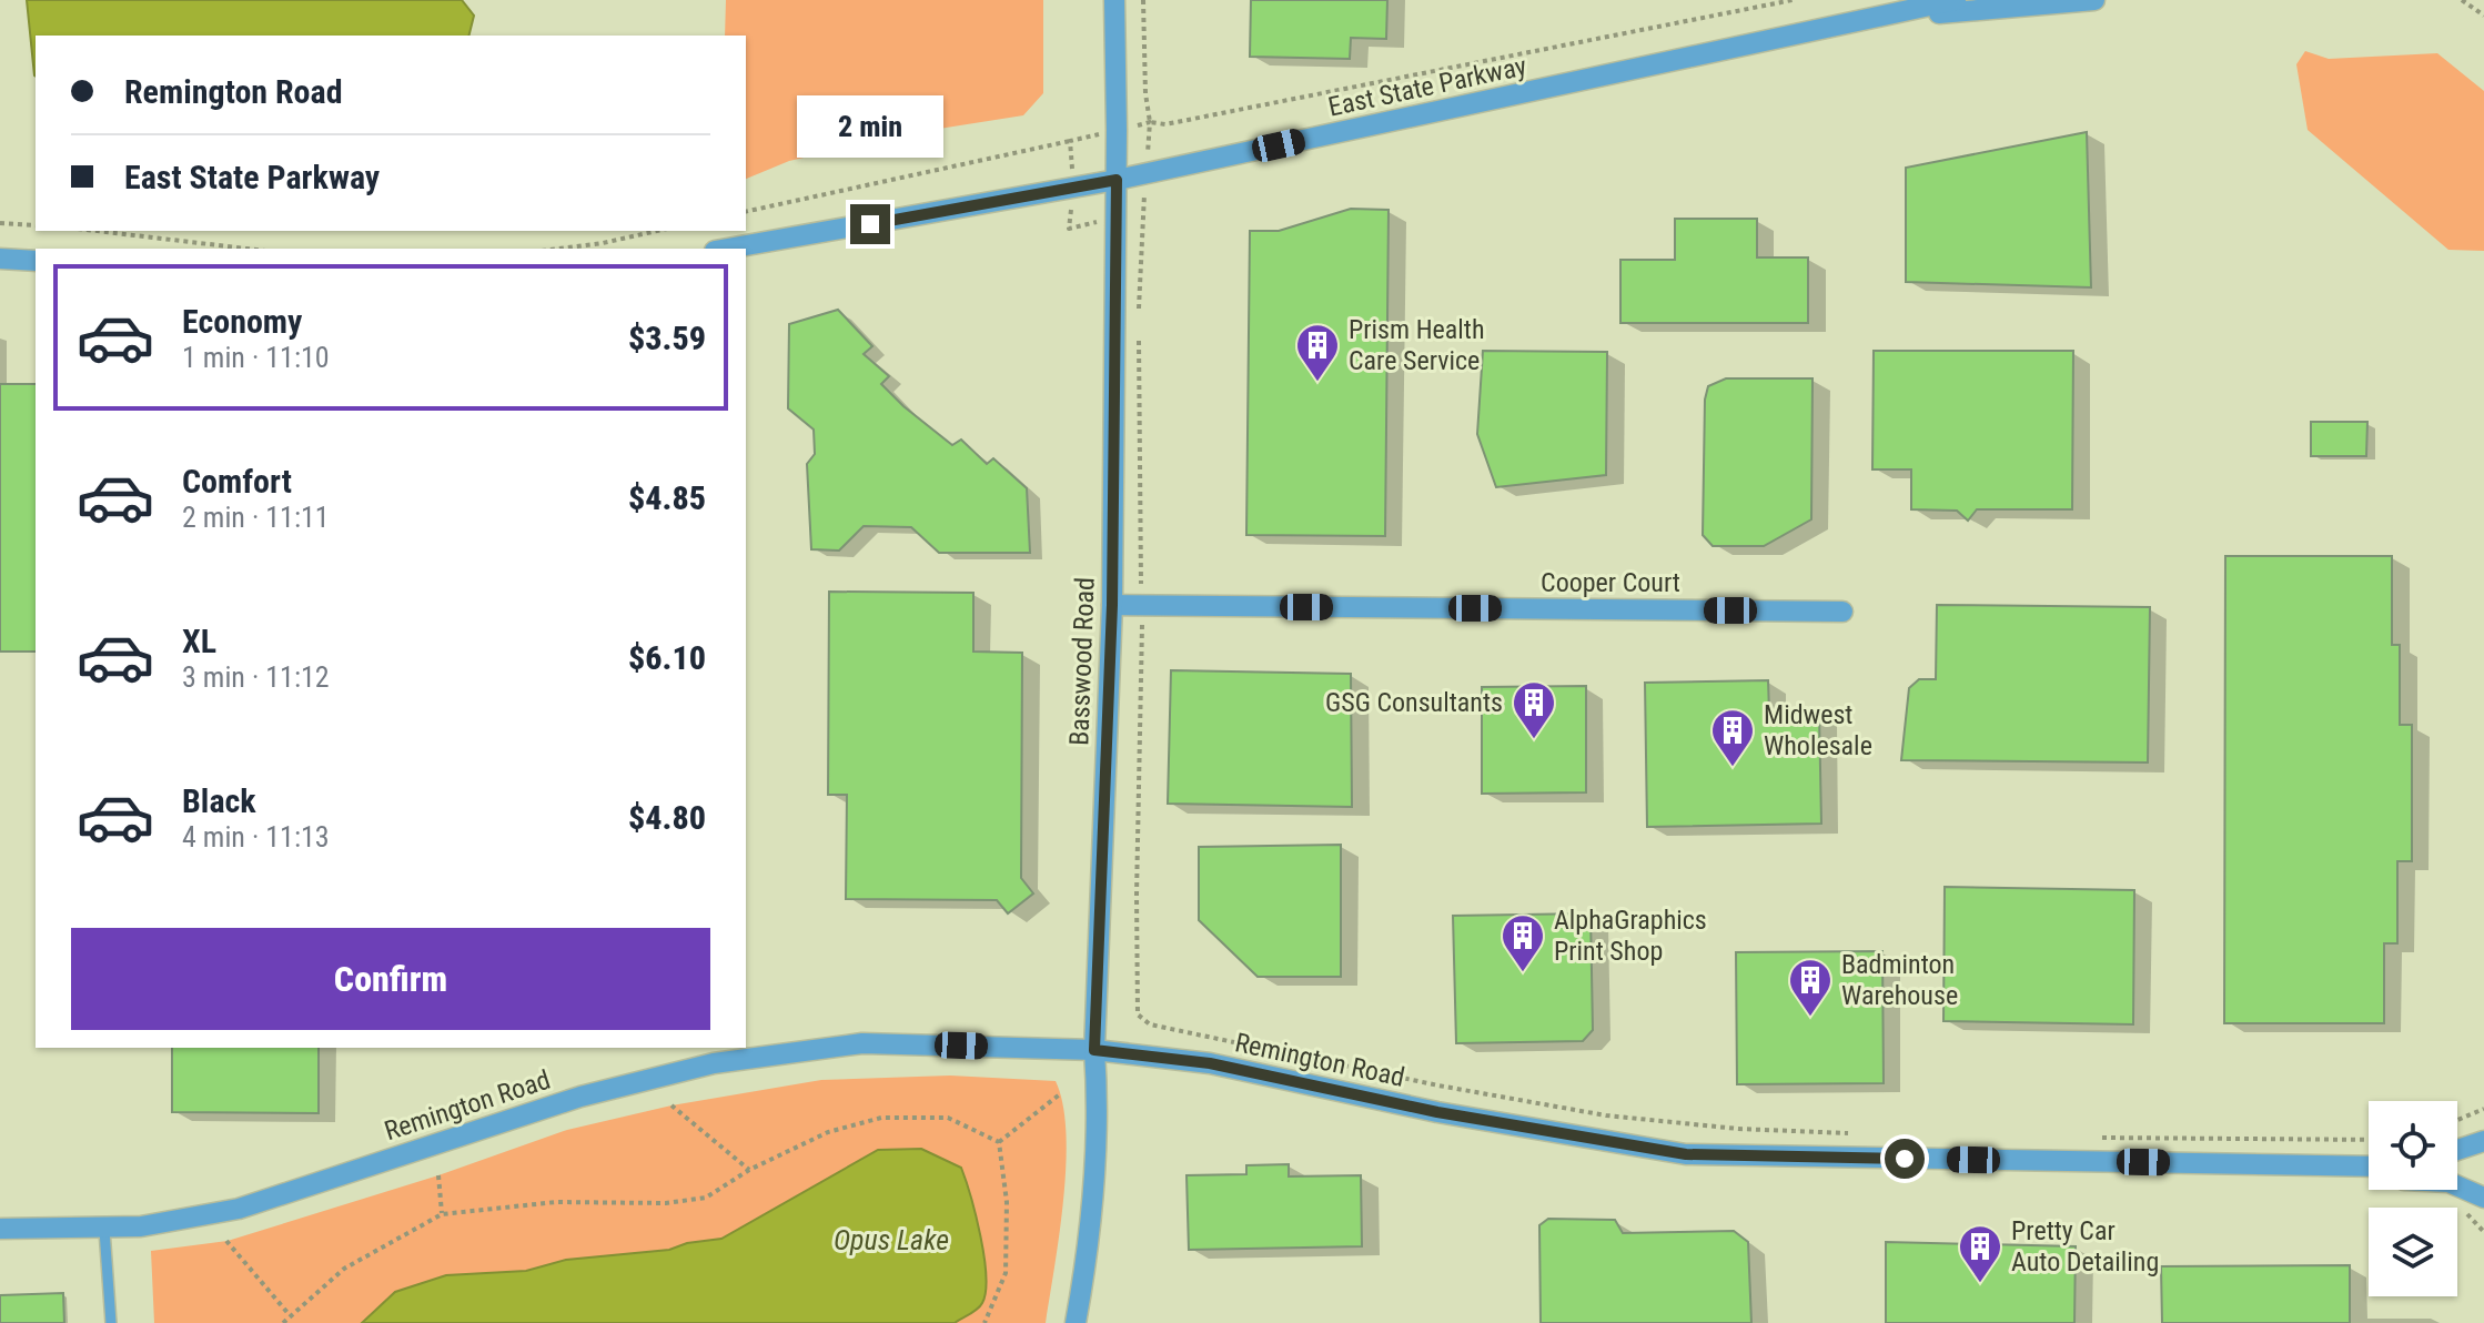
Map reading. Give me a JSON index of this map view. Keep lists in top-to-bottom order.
{
  "streets": {
    "street": [
      "East State Parkway",
      "Cooper Court",
      "Basswood Road",
      "Remington Road"
    ]
  },
  "crossings": [
    ["East State Parkway", "Basswood Road"],
    ["Cooper Court", "Basswood Road"],
    ["Basswood Road", "Remington Road"]
  ],
  "water": ["Opus Lake"],
  "places": {
    "building": [
      "Prism Health Care Service",
      "GSG Consultants",
      "Midwest Wholesale",
      "AlphaGraphics Print Shop",
      "Badminton Warehouse",
      "Pretty Car Auto Detailing"
    ]
  },
  "page": {
    "banner": ["Remington Road", "East State Parkway"],
    "bubble": "2 min",
    "list": [
      {
        "name": "Economy",
        "note": "1 min · 11:10",
        "value": "$3.59"
      },
      {
        "name": "Comfort",
        "note": "2 min · 11:11",
        "value": "$4.85"
      },
      {
        "name": "XL",
        "note": "3 min · 11:12",
        "value": "$6.10"
      },
      {
        "name": "Black",
        "note": "4 min · 11:13",
        "value": "$4.80"
      }
    ],
    "buttons": "Confirm"
  }
}
